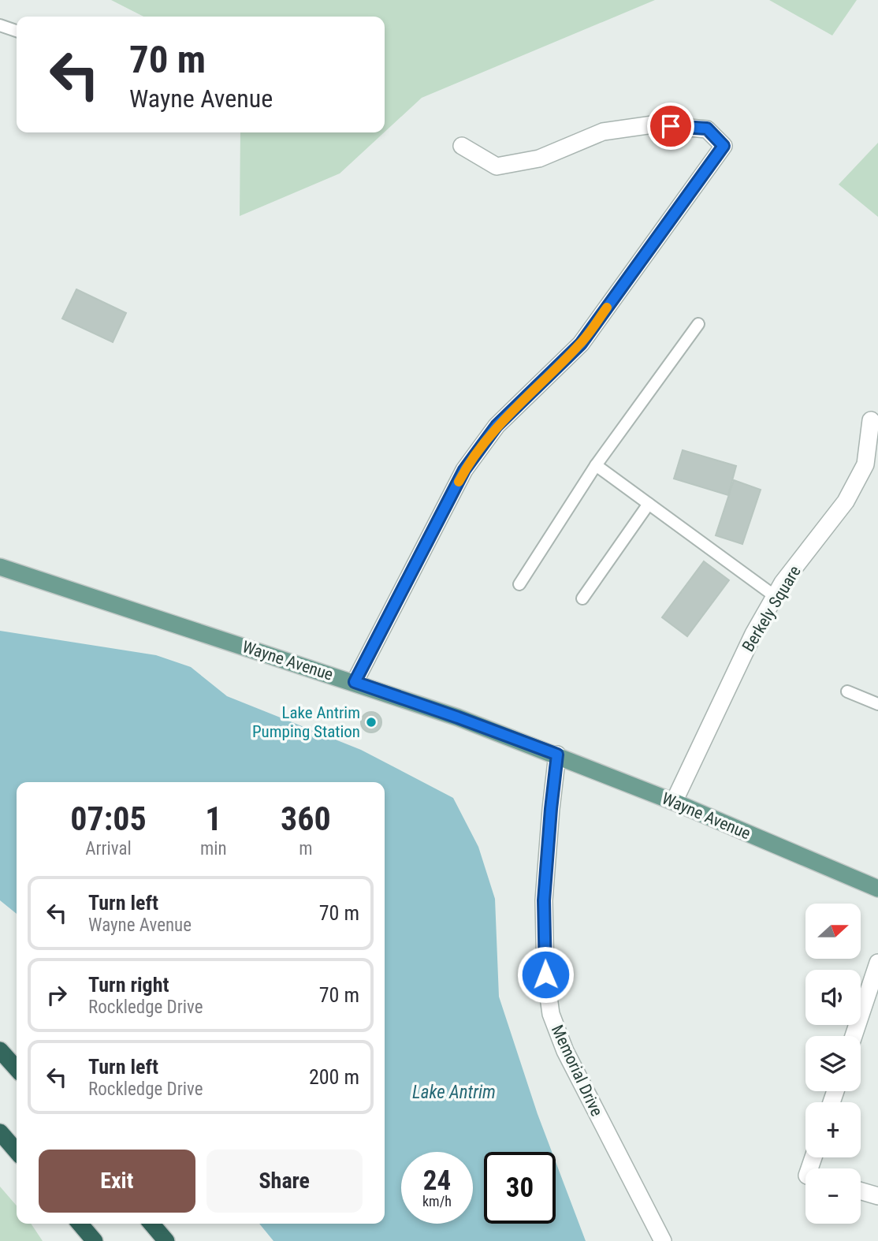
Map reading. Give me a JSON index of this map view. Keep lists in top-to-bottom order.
{
  "streets": {
    "main road": ["Wayne Avenue"],
    "street": ["Berkely Square", "Memorial Drive"]
  },
  "crossings": [
    ["Berkely Square", "Wayne Avenue"],
    ["Wayne Avenue", "Memorial Drive"]
  ],
  "water": ["Lake Antrim"],
  "places": ["Lake Antrim Pumping Station"],
  "north": "right",
  "page": {
    "turn": ["70 m", "Wayne Avenue"],
    "eta": [
      "07:05",
      "Arrival",
      "1",
      "min",
      "360",
      "m"
    ],
    "list": [
      {
        "name": "Turn left",
        "note": "Wayne Avenue",
        "value": "70 m"
      },
      {
        "name": "Turn right",
        "note": "Rockledge Drive",
        "value": "70 m"
      },
      {
        "name": "Turn left",
        "note": "Rockledge Drive",
        "value": "200 m"
      }
    ],
    "map_buttons": ["+", "−"],
    "buttons": ["Exit", "Share"],
    "speed": "24 km/h",
    "limit": "30"
  }
}
